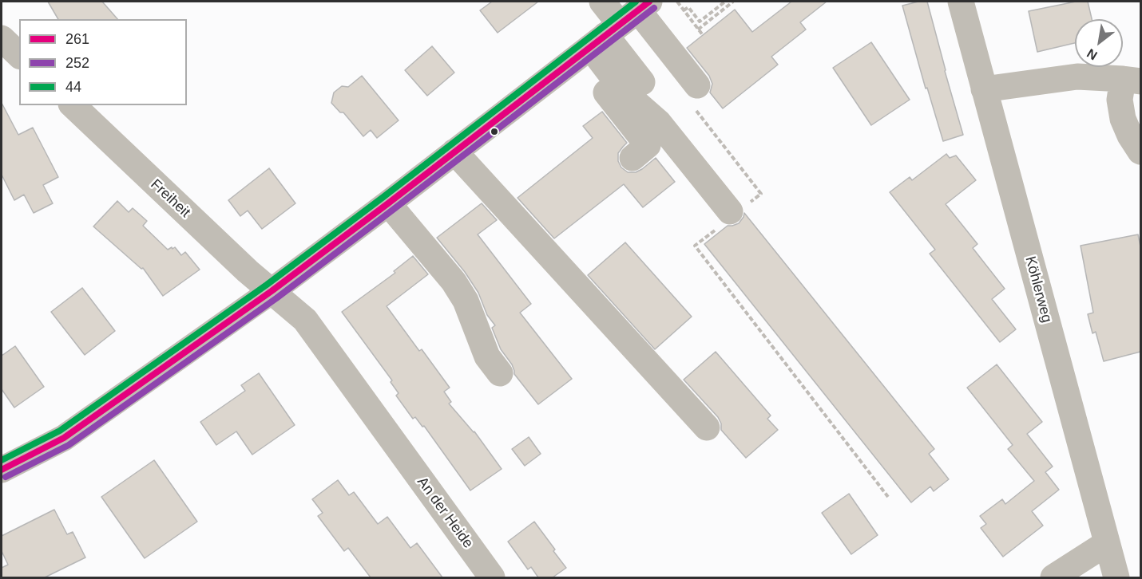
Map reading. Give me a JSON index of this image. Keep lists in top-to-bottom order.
{
  "streets": {
    "street": ["Freiheit", "Köhlerweg", "An der Heide"]
  },
  "crossings": [
    ["Freiheit", "An der Heide"]
  ],
  "lines": ["transit line 261", "transit line 44", "transit line 252"],
  "legend": ["261", "252", "44"],
  "north": "bottom left"
}
